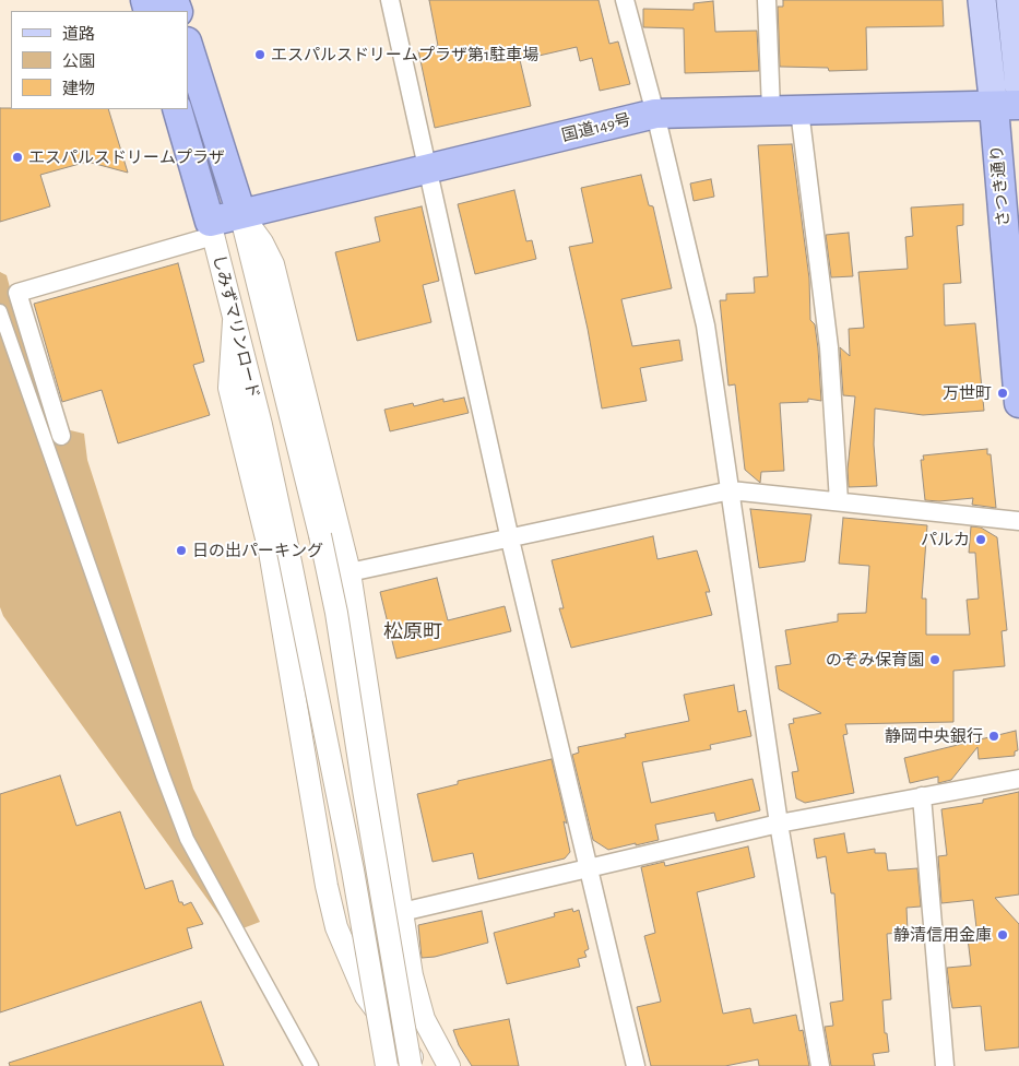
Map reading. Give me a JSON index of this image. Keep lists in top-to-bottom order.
{
  "streets": {
    "highway": ["国道149号", "さつき通り", "しみずマリンロード"]
  },
  "crossings": [
    ["国道149号", "さつき通り"],
    ["国道149号", "しみずマリンロード"]
  ],
  "districts": ["松原町"],
  "places": [
    "エスパルスドリームプラザ第1駐車場",
    "エスパルスドリームプラザ",
    "万世町",
    "パルカ",
    "日の出パーキング",
    "のぞみ保育園",
    "静岡中央銀行",
    "静清信用金庫"
  ],
  "legend": ["道路", "公園", "建物"]
}
